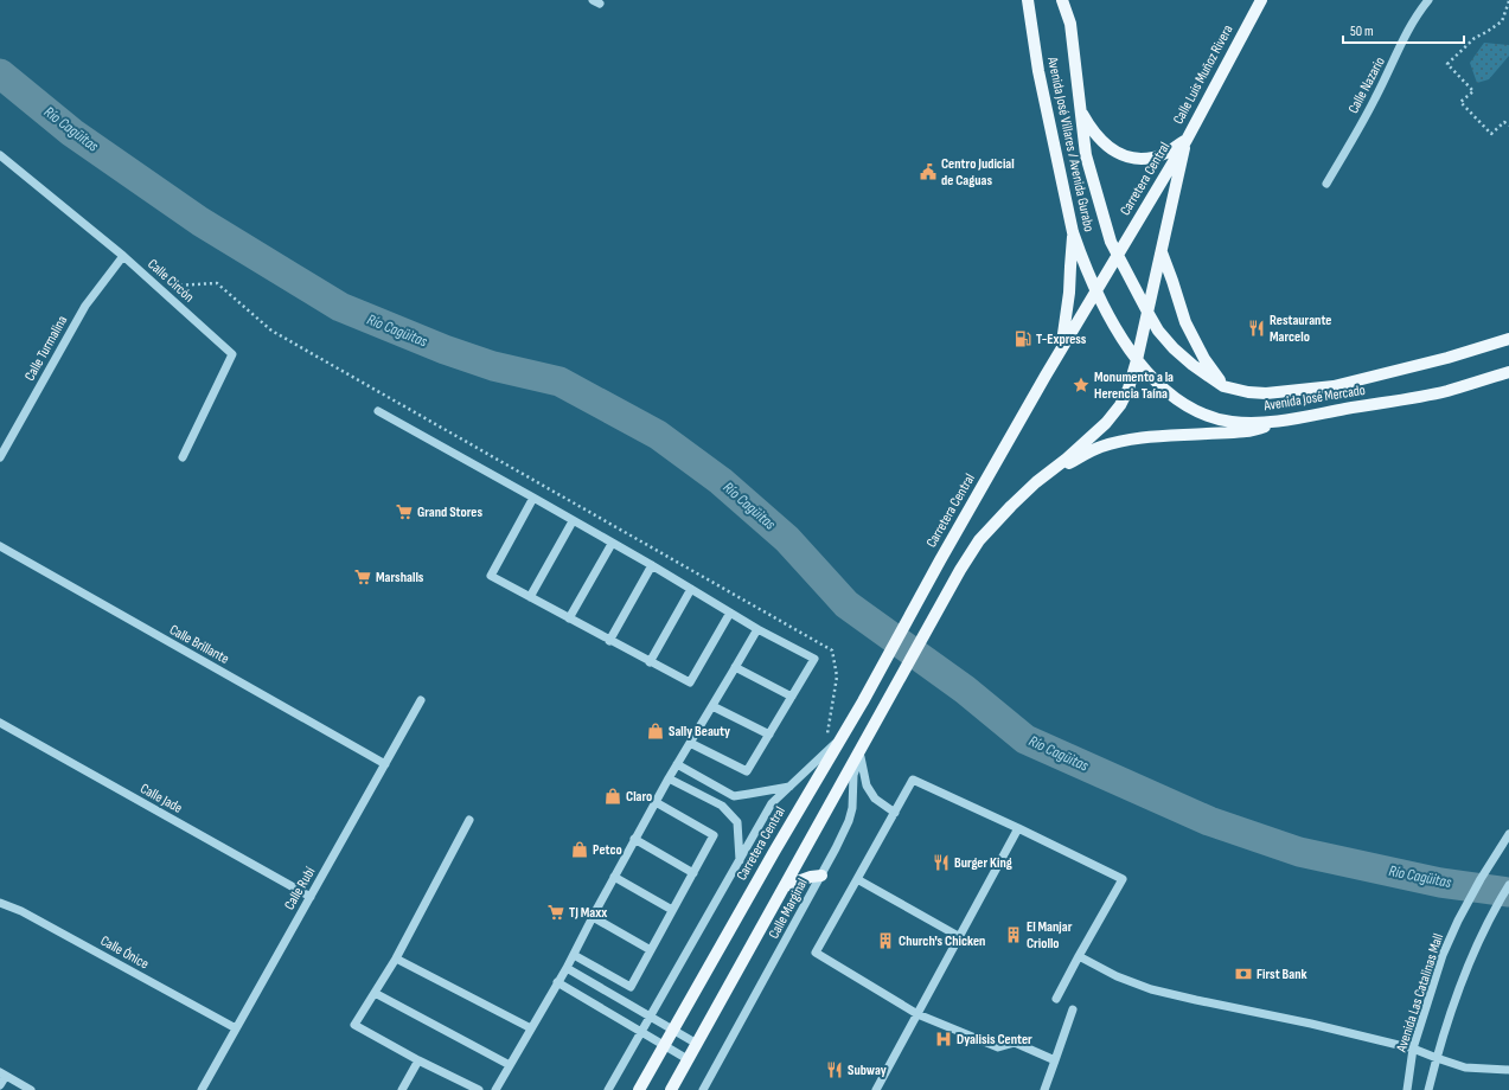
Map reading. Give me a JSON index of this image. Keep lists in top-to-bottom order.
{
  "streets": {
    "main road": [
      "Calle Luis Muñoz Rivera",
      "Avenida José Villares / Avenida Gurabo",
      "Carretera Central",
      "Avenida José Mercado"
    ],
    "street": [
      "Calle Nazario",
      "Calle Circón",
      "Calle Turmalina",
      "Calle Brillante",
      "Calle Jade",
      "Calle Rubí",
      "Calle Marginal",
      "Calle Ónice",
      "Avenida Las Catalinas Mall"
    ]
  },
  "crossings": [
    ["Calle Luis Muñoz Rivera", "Carretera Central"],
    ["Avenida José Villares / Avenida Gurabo", "Carretera Central"],
    ["Avenida José Villares / Avenida Gurabo", "Avenida José Mercado"],
    ["Carretera Central", "Avenida José Mercado"],
    ["Carretera Central", "Calle Marginal"],
    ["Calle Circón", "Calle Turmalina"],
    ["Calle Brillante", "Calle Rubí"],
    ["Calle Jade", "Calle Rubí"],
    ["Calle Rubí", "Calle Ónice"]
  ],
  "water": ["Río Cagüitas"],
  "places": {
    "public building": ["Centro Judicial de Caguas"],
    "restaurant": ["Restaurante Marcelo", "Burger King", "Subway"],
    "fuel station": ["T-Express"],
    "place": ["Monumento a la Herencia Taína"],
    "supermarket": ["Grand Stores", "Marshalls", "TJ Maxx"],
    "shop": ["Sally Beauty", "Claro", "Petco"],
    "building": ["El Manjar Criollo", "Church's Chicken"],
    "bank": ["First Bank"],
    "hospital": ["Dyalisis Center"]
  },
  "scale_bar": "50 m"
}
